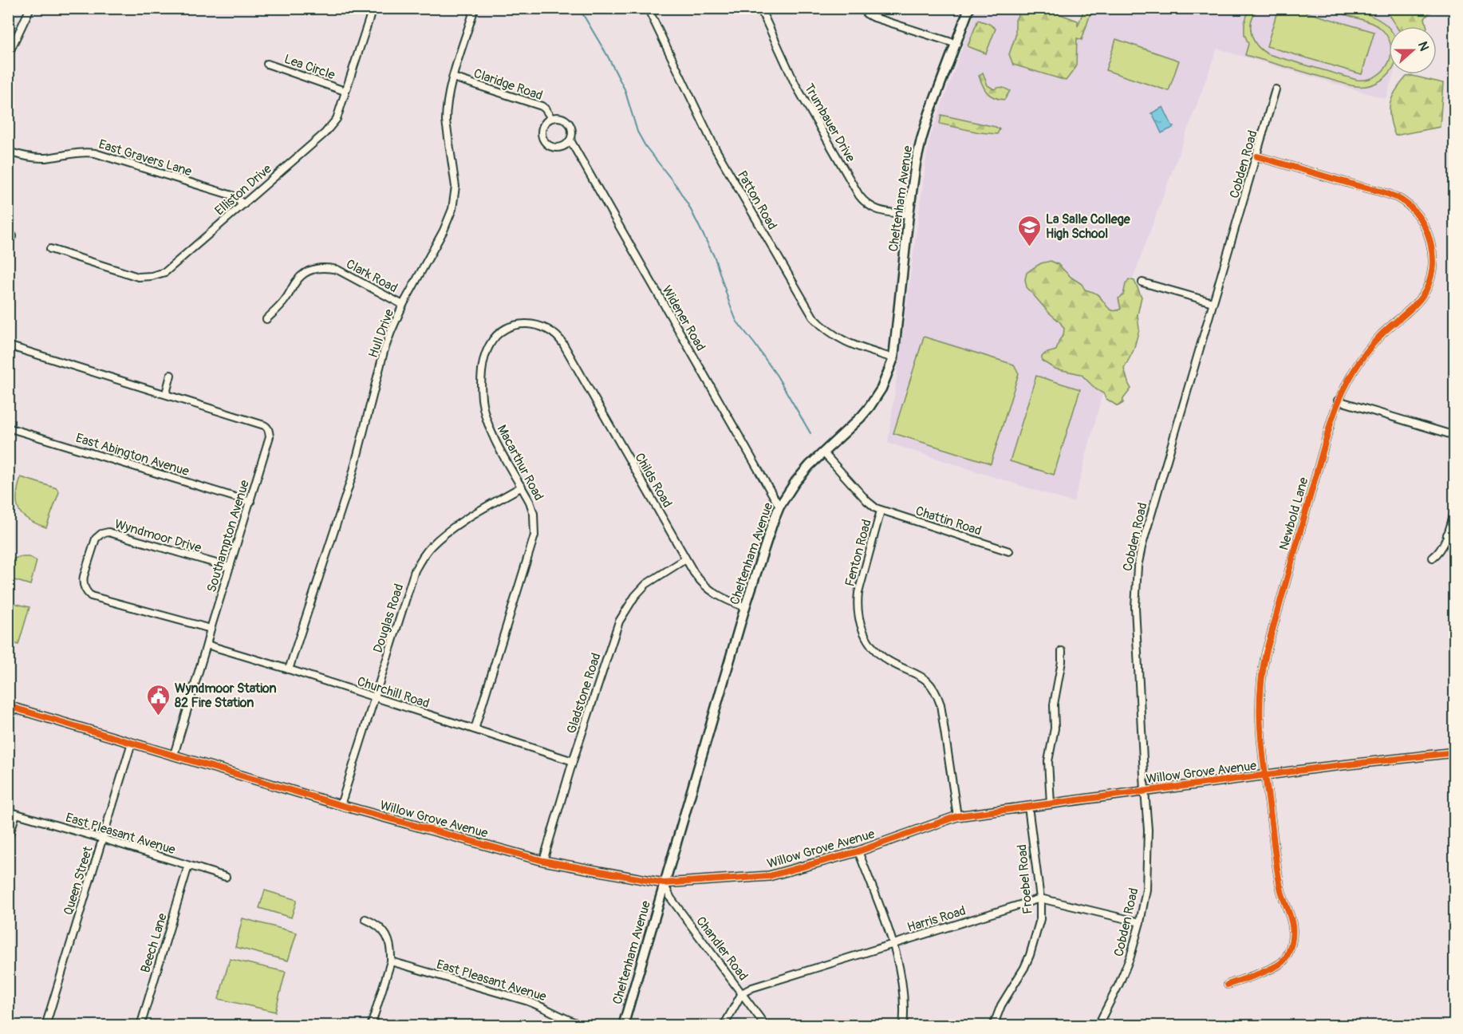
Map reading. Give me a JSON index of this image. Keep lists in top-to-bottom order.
{
  "streets": {
    "main road": ["Cheltenham Avenue"],
    "street": [
      "Lea Circle",
      "Claridge Road",
      "Trumbauer Drive",
      "East Gravers Lane",
      "Cobden Road",
      "Elliston Drive",
      "Patton Road",
      "Clark Road",
      "Widener Road",
      "Hull Drive",
      "East Abington Avenue",
      "Macarthur Road",
      "Childs Road",
      "Newbold Lane",
      "Chattin Road",
      "Wyndmoor Drive",
      "Southampton Avenue",
      "Fenton Road",
      "Douglas Road",
      "Churchill Road",
      "Gladstone Road",
      "Willow Grove Avenue",
      "East Pleasant Avenue",
      "Froebel Road",
      "Queen Street",
      "Harris Road",
      "Beech Lane",
      "Chandler Road"
    ]
  },
  "crossings": [
    ["Lea Circle", "Elliston Drive"],
    ["Claridge Road", "Widener Road"],
    ["Claridge Road", "Hull Drive"],
    ["Trumbauer Drive", "Cheltenham Avenue"],
    ["East Gravers Lane", "Elliston Drive"],
    ["Cobden Road", "Newbold Lane"],
    ["Cobden Road", "Willow Grove Avenue"],
    ["Cheltenham Avenue", "Patton Road"],
    ["Cheltenham Avenue", "Widener Road"],
    ["Cheltenham Avenue", "Childs Road"],
    ["Cheltenham Avenue", "Fenton Road"],
    ["Cheltenham Avenue", "Willow Grove Avenue"],
    ["Cheltenham Avenue", "Chandler Road"],
    ["Clark Road", "Hull Drive"],
    ["Hull Drive", "Churchill Road"],
    ["East Abington Avenue", "Southampton Avenue"],
    ["Macarthur Road", "Childs Road"],
    ["Macarthur Road", "Douglas Road"],
    ["Macarthur Road", "Churchill Road"],
    ["Childs Road", "Gladstone Road"],
    ["Newbold Lane", "Willow Grove Avenue"],
    ["Chattin Road", "Fenton Road"],
    ["Wyndmoor Drive", "Southampton Avenue"],
    ["Southampton Avenue", "Churchill Road"],
    ["Southampton Avenue", "Willow Grove Avenue"],
    ["Fenton Road", "Willow Grove Avenue"],
    ["Douglas Road", "Churchill Road"],
    ["Douglas Road", "Willow Grove Avenue"],
    ["Churchill Road", "Gladstone Road"],
    ["Gladstone Road", "Willow Grove Avenue"],
    ["Willow Grove Avenue", "Froebel Road"],
    ["Willow Grove Avenue", "Queen Street"],
    ["Willow Grove Avenue", "Chandler Road"],
    ["East Pleasant Avenue", "Queen Street"],
    ["East Pleasant Avenue", "Beech Lane"],
    ["Froebel Road", "Harris Road"],
    ["Harris Road", "Chandler Road"]
  ],
  "places": {
    "school or university": ["La Salle College High School"],
    "public building": ["Wyndmoor Station 82 Fire Station"]
  },
  "north": "right"
}
